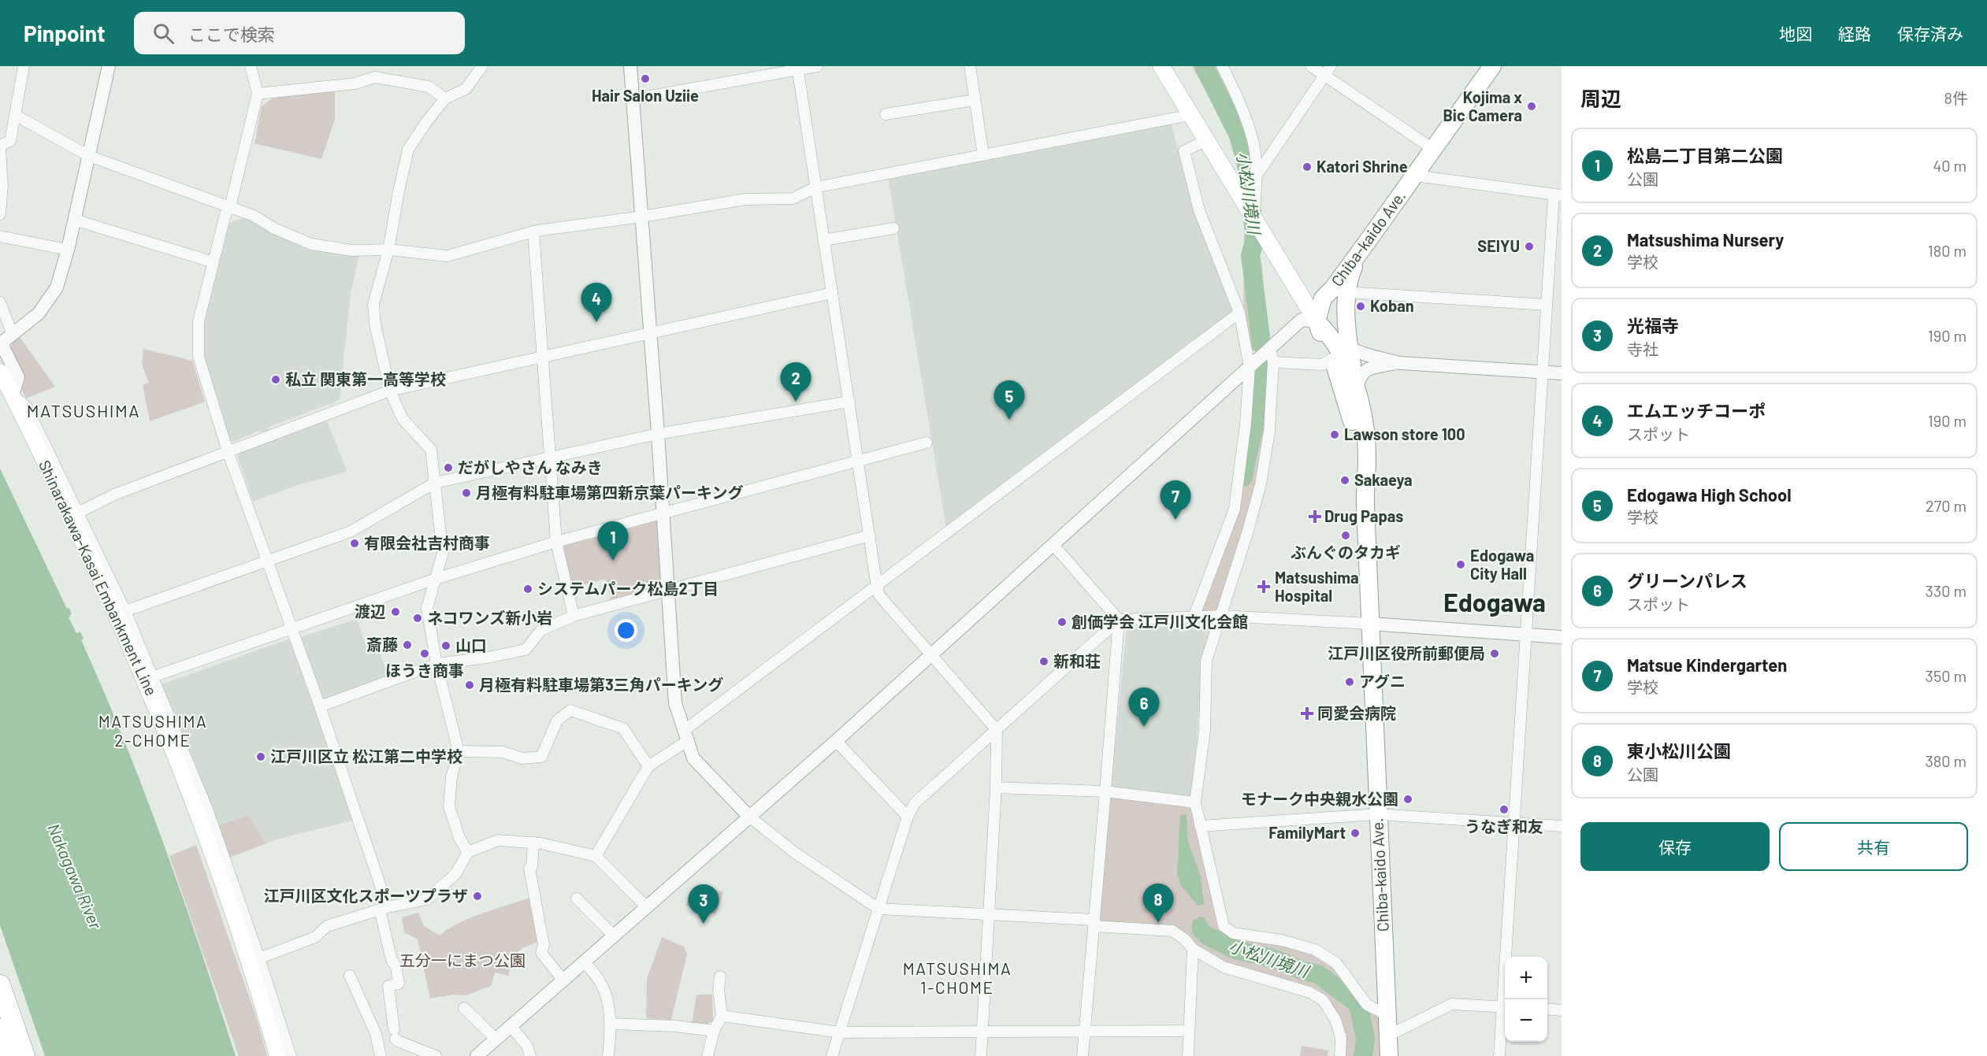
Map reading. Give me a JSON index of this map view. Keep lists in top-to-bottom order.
{
  "streets": {
    "highway": ["Chiba-kaido Ave."],
    "main road": ["Shinarakawa-Kasai Embankment Line"]
  },
  "districts": [
    "MATSUSHIMA",
    "Edogawa",
    "MATSUSHIMA 2-CHOME",
    "MATSUSHIMA 1-CHOME"
  ],
  "water": ["小松川境川", "Nakagawa River"],
  "parks": ["五分一にまつ公園"],
  "places": {
    "other": [
      "Hair Salon Uziie",
      "Kojima x Bic Camera",
      "Katori Shrine",
      "SEIYU",
      "Koban",
      "私立 関東第一高等学校",
      "Lawson store 100",
      "だがしやさん なみき",
      "Sakaeya",
      "月極有料駐車場第四新京葉パーキング",
      "ぶんぐのタカギ",
      "有限会社吉村商事",
      "Edogawa City Hall",
      "システムパーク松島2丁目",
      "渡辺",
      "ネコワンズ新小岩",
      "創価学会 江戸川文化会館",
      "斎藤",
      "山口",
      "ほうき商事",
      "江戸川区役所前郵便局",
      "新和荘",
      "アグニ",
      "月極有料駐車場第3三角パーキング",
      "江戸川区立 松江第二中学校",
      "モナーク中央親水公園",
      "うなぎ和友",
      "FamilyMart",
      "江戸川区文化スポーツプラザ"
    ],
    "health": ["Drug Papas", "Matsushima Hospital", "同愛会病院"]
  },
  "page": {
    "header": "Pinpoint",
    "search": "ここで検索",
    "nav": ["地図", "経路", "保存済み"],
    "heading": ["周辺", "8件"],
    "list": [
      {
        "mark": "1",
        "name": "松島二丁目第二公園",
        "note": "公園",
        "value": "40 m"
      },
      {
        "mark": "2",
        "name": "Matsushima Nursery",
        "note": "学校",
        "value": "180 m"
      },
      {
        "mark": "3",
        "name": "光福寺",
        "note": "寺社",
        "value": "190 m"
      },
      {
        "mark": "4",
        "name": "エムエッチコーポ",
        "note": "スポット",
        "value": "190 m"
      },
      {
        "mark": "5",
        "name": "Edogawa High School",
        "note": "学校",
        "value": "270 m"
      },
      {
        "mark": "6",
        "name": "グリーンパレス",
        "note": "スポット",
        "value": "330 m"
      },
      {
        "mark": "7",
        "name": "Matsue Kindergarten",
        "note": "学校",
        "value": "350 m"
      },
      {
        "mark": "8",
        "name": "東小松川公園",
        "note": "公園",
        "value": "380 m"
      }
    ],
    "pins": [
      "4",
      "2",
      "5",
      "7",
      "1",
      "6",
      "8",
      "3"
    ],
    "buttons": ["保存", "共有"],
    "map_buttons": ["+", "−"]
  }
}
